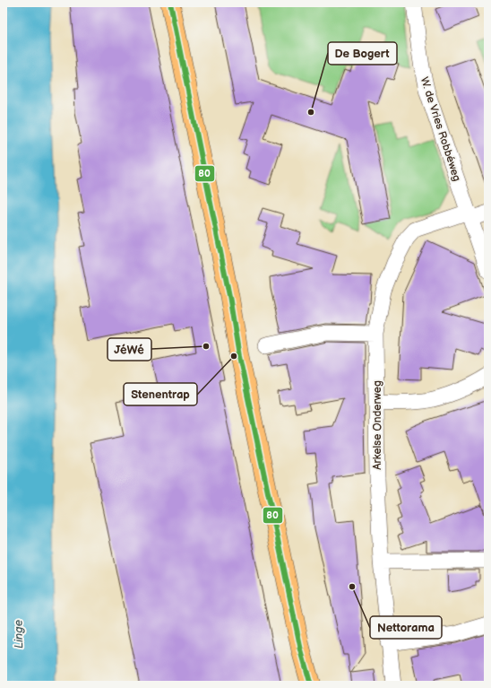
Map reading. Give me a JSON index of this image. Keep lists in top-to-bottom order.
{
  "streets": {
    "street": ["W. de Vries Robbéweg", "Arkelse Onderweg"]
  },
  "crossings": [
    ["W. de Vries Robbéweg", "Arkelse Onderweg"]
  ],
  "water": ["Linge"],
  "places": [
    "De Bogert",
    "JéWé",
    "Stenentrap",
    "Nettorama"
  ],
  "lines": ["transit line 80"]
}
